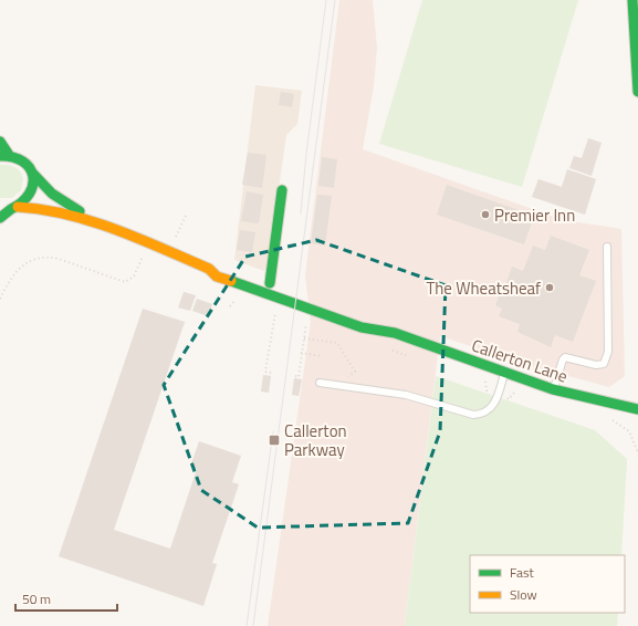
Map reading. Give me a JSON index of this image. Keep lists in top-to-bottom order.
{
  "streets": {
    "main road": ["Callerton Lane"]
  },
  "places": {
    "other": ["Premier Inn", "The Wheatsheaf"],
    "transit": ["Callerton Parkway"]
  },
  "legend": ["Fast", "Slow"],
  "scale_bar": "50 m"
}
